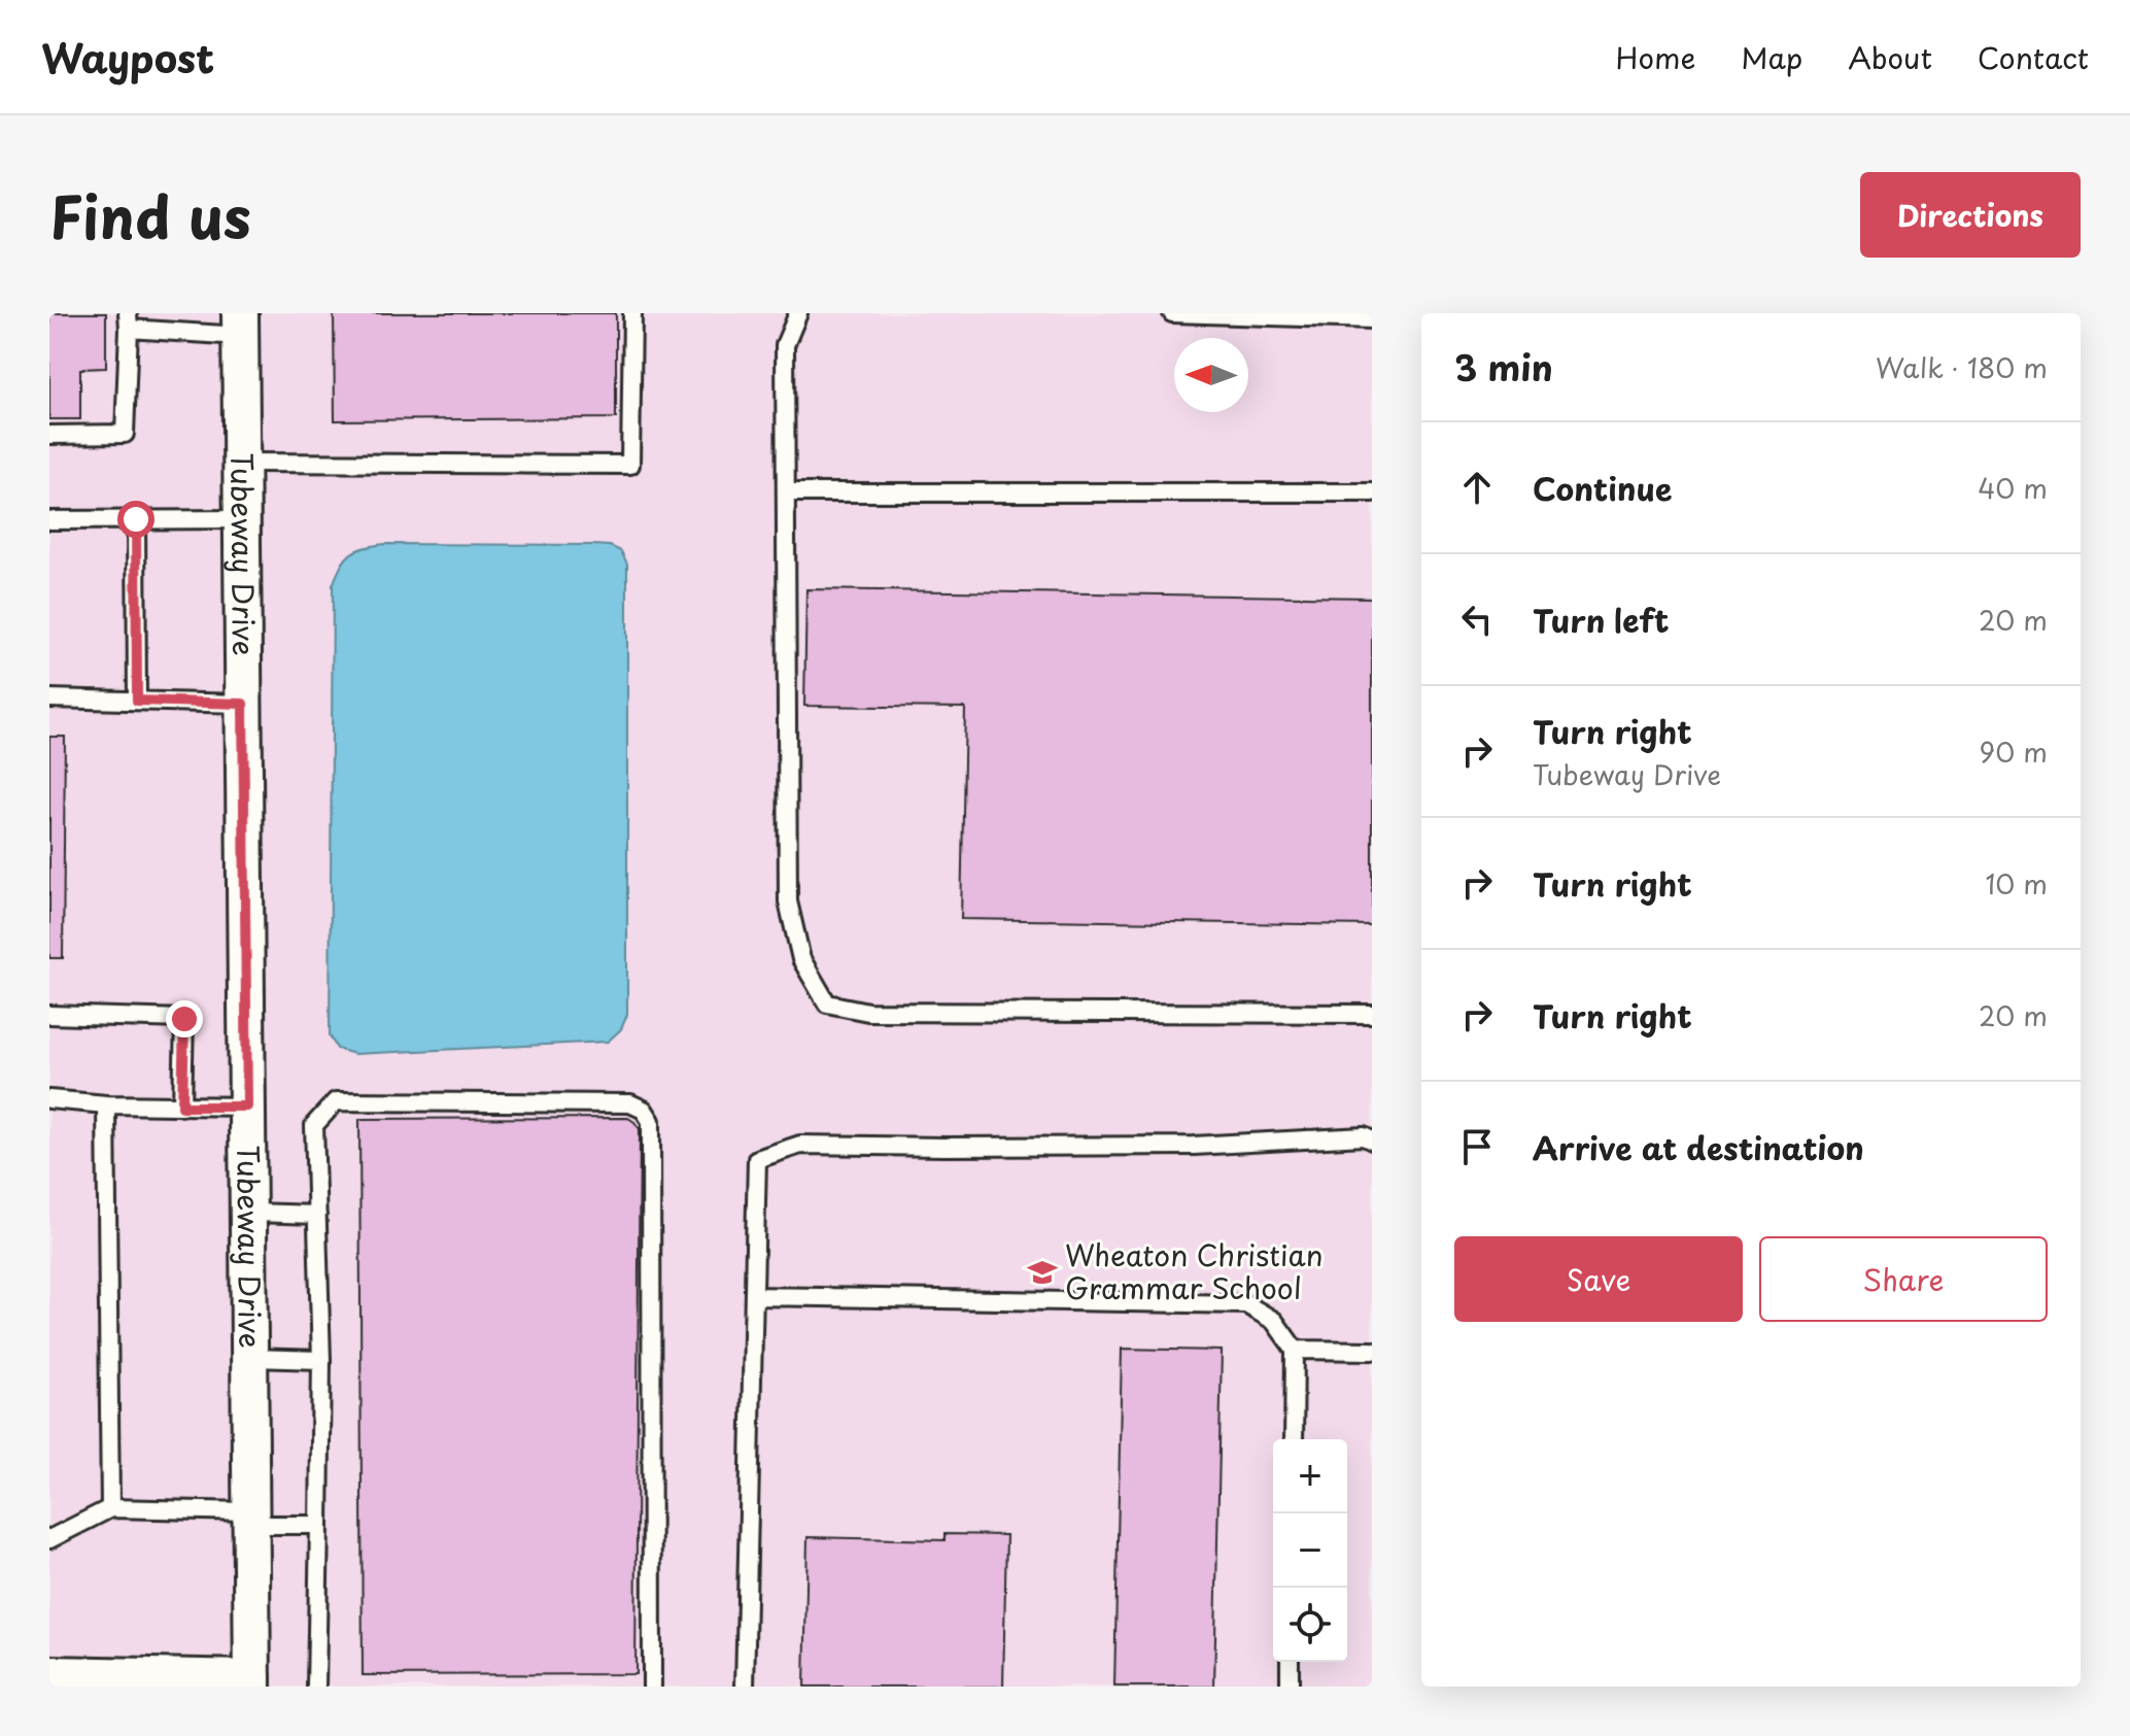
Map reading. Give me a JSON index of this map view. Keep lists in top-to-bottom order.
{
  "streets": {
    "street": ["Tubeway Drive"]
  },
  "places": {
    "school or university": ["Wheaton Christian Grammar School"]
  },
  "north": "left",
  "page": {
    "header": "Waypost",
    "nav": [
      "Home",
      "Map",
      "About",
      "Contact"
    ],
    "title": "Find us",
    "buttons": [
      "Directions",
      ["Save", "Share"]
    ],
    "heading": ["3 min", "Walk · 180 m"],
    "list": [
      ["Continue", "40 m"],
      ["Turn left", "20 m"],
      ["Turn right", "Tubeway Drive", "90 m"],
      ["Turn right", "10 m"],
      ["Turn right", "20 m"],
      "Arrive at destination"
    ],
    "map_buttons": ["+", "−"]
  }
}
